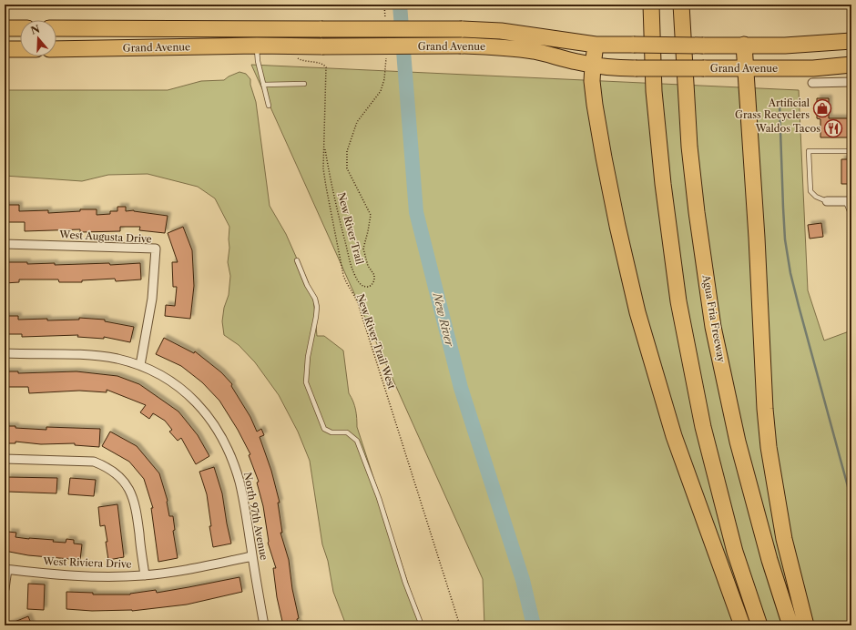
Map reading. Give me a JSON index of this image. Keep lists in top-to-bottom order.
{
  "streets": {
    "highway": ["Grand Avenue", "Agua Fria Freeway"],
    "street": ["West Augusta Drive", "North 97th Avenue", "West Riviera Drive"],
    "path": ["New River Trail", "New River Trail West"]
  },
  "crossings": [
    ["New River Trail", "New River Trail West"],
    ["West Augusta Drive", "North 97th Avenue"],
    ["North 97th Avenue", "West Riviera Drive"]
  ],
  "water": ["New River"],
  "places": {
    "shop": ["Artificial Grass Recyclers"],
    "restaurant": ["Waldos Tacos"]
  },
  "north": "top"
}
